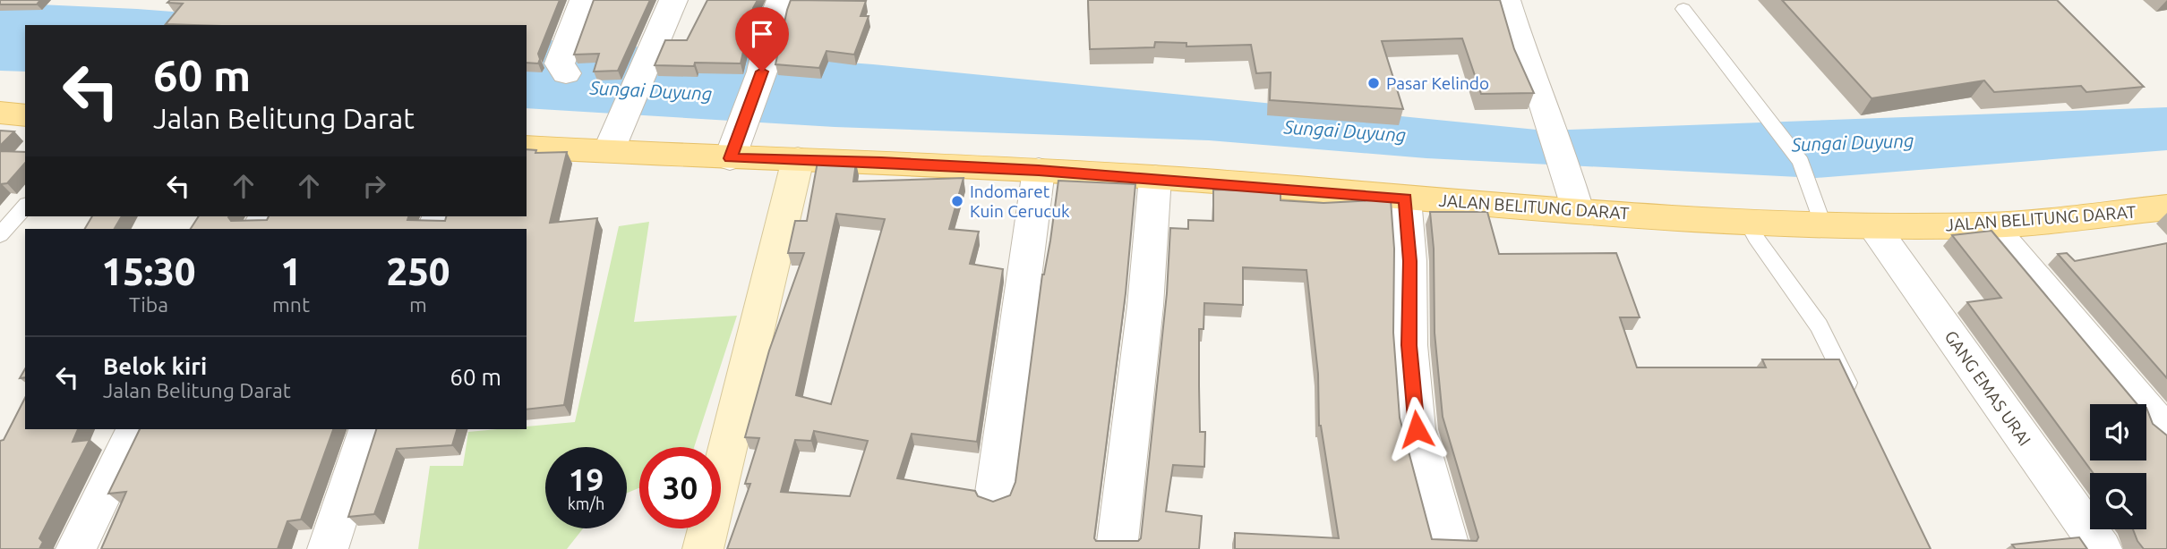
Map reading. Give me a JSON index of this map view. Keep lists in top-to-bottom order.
{
  "streets": {
    "main road": ["JALAN BELITUNG DARAT"],
    "street": ["GANG EMAS URAI"]
  },
  "crossings": [
    ["JALAN BELITUNG DARAT", "GANG EMAS URAI"]
  ],
  "water": ["Sungai Duyung"],
  "places": ["Pasar Kelindo", "Indomaret Kuin Cerucuk"],
  "page": {
    "turn": ["60 m", "Jalan Belitung Darat"],
    "eta": [
      "15:30",
      "Tiba",
      "1",
      "mnt",
      "250",
      "m"
    ],
    "list": [
      {
        "name": "Belok kiri",
        "note": "Jalan Belitung Darat",
        "value": "60 m"
      }
    ],
    "speed": "19 km/h",
    "limit": "30"
  }
}
